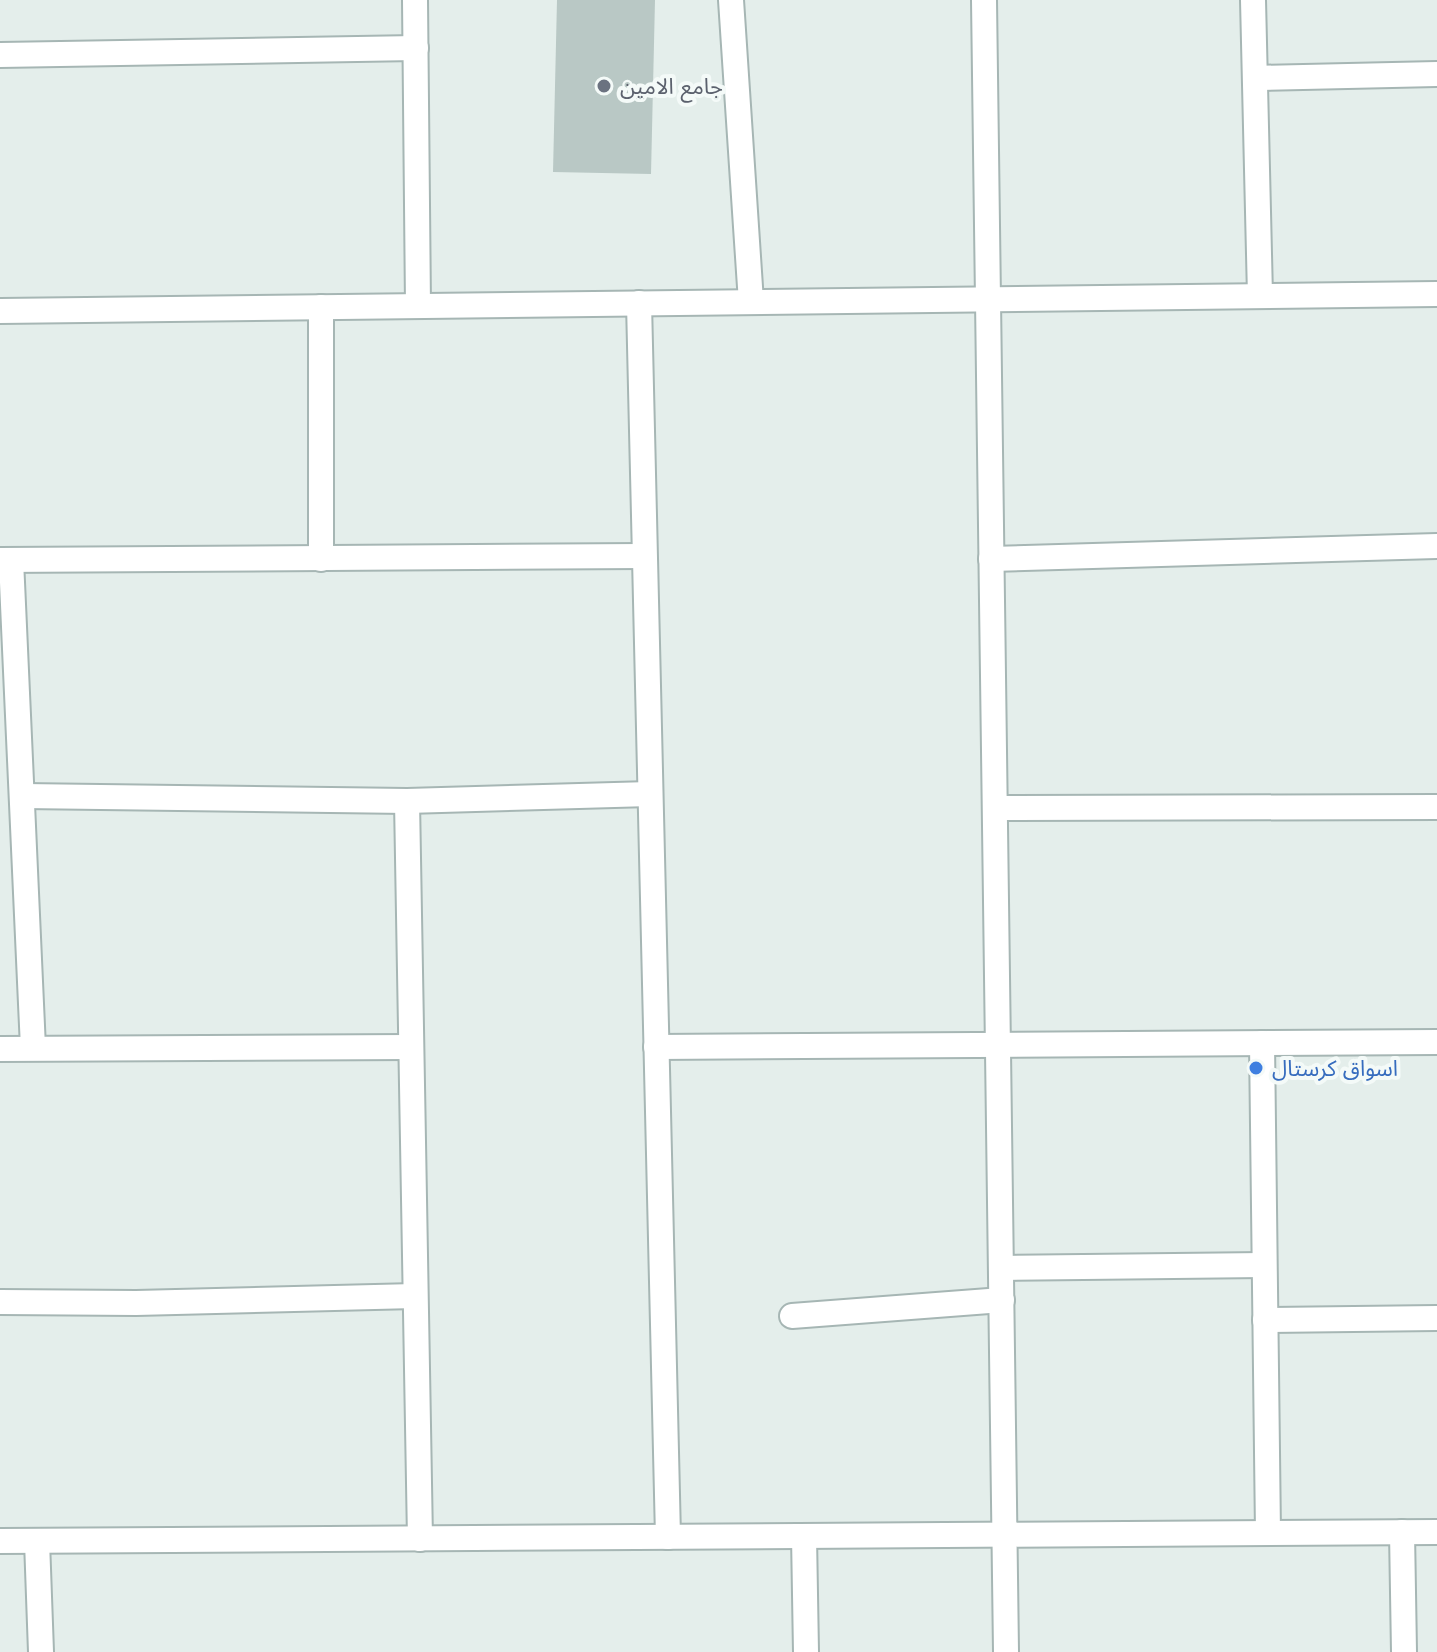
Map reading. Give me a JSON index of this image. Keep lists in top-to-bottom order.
{
  "places": ["جامع الامين", "اسواق كرستال"]
}
